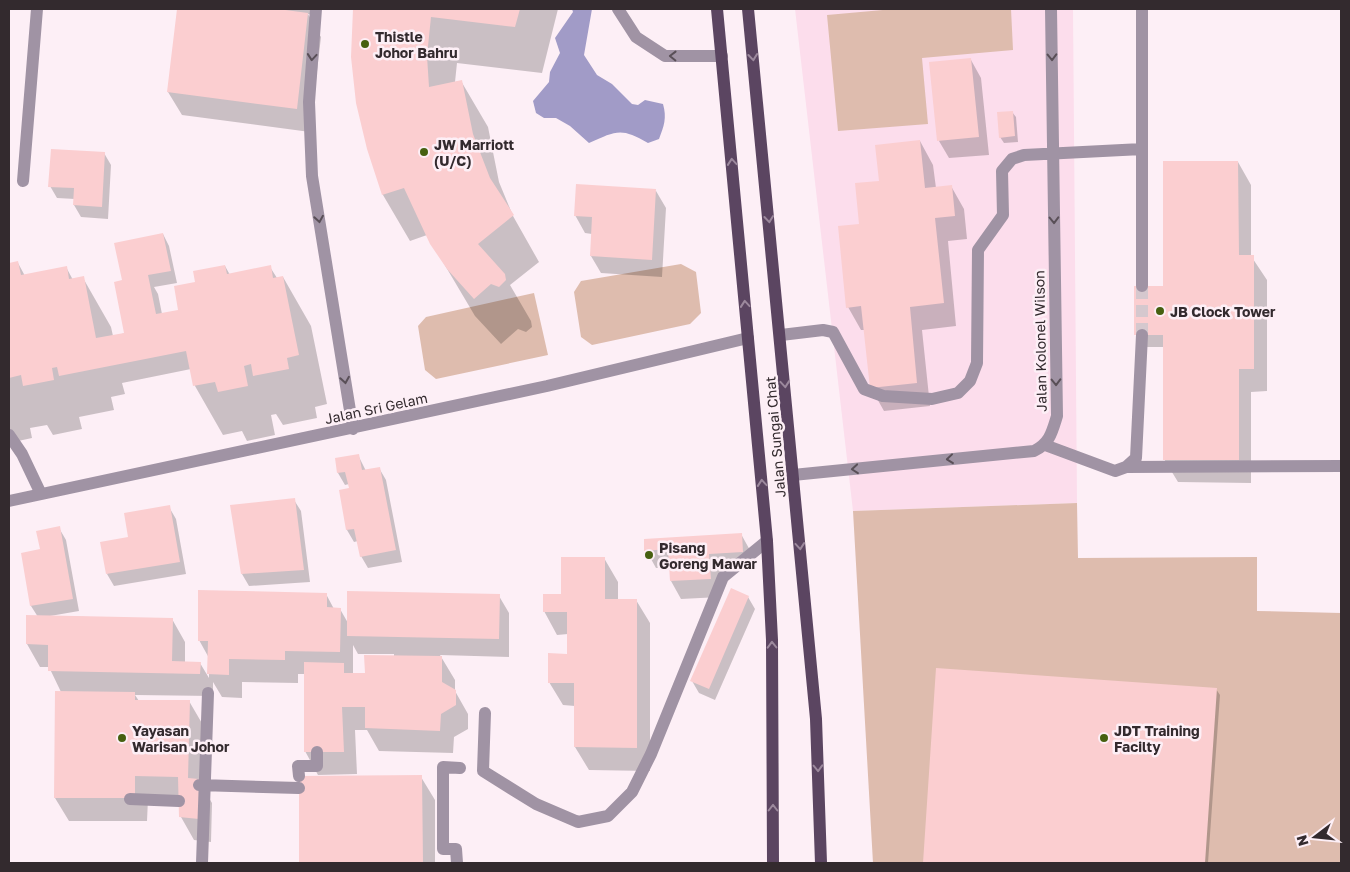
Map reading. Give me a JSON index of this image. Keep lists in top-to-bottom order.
{
  "streets": {
    "main road": ["Jalan Sungai Chat"],
    "street": ["Jalan Kolonel Wilson", "Jalan Sri Gelam"]
  },
  "crossings": [
    ["Jalan Sri Gelam", "Jalan Sungai Chat"]
  ],
  "places": [
    "Thistle Johor Bahru",
    "JW Marriott (U/C)",
    "JB Clock Tower",
    "Pisang Goreng Mawar",
    "Yayasan Warisan Johor",
    "JDT Training Facilty"
  ],
  "north": "left"
}
